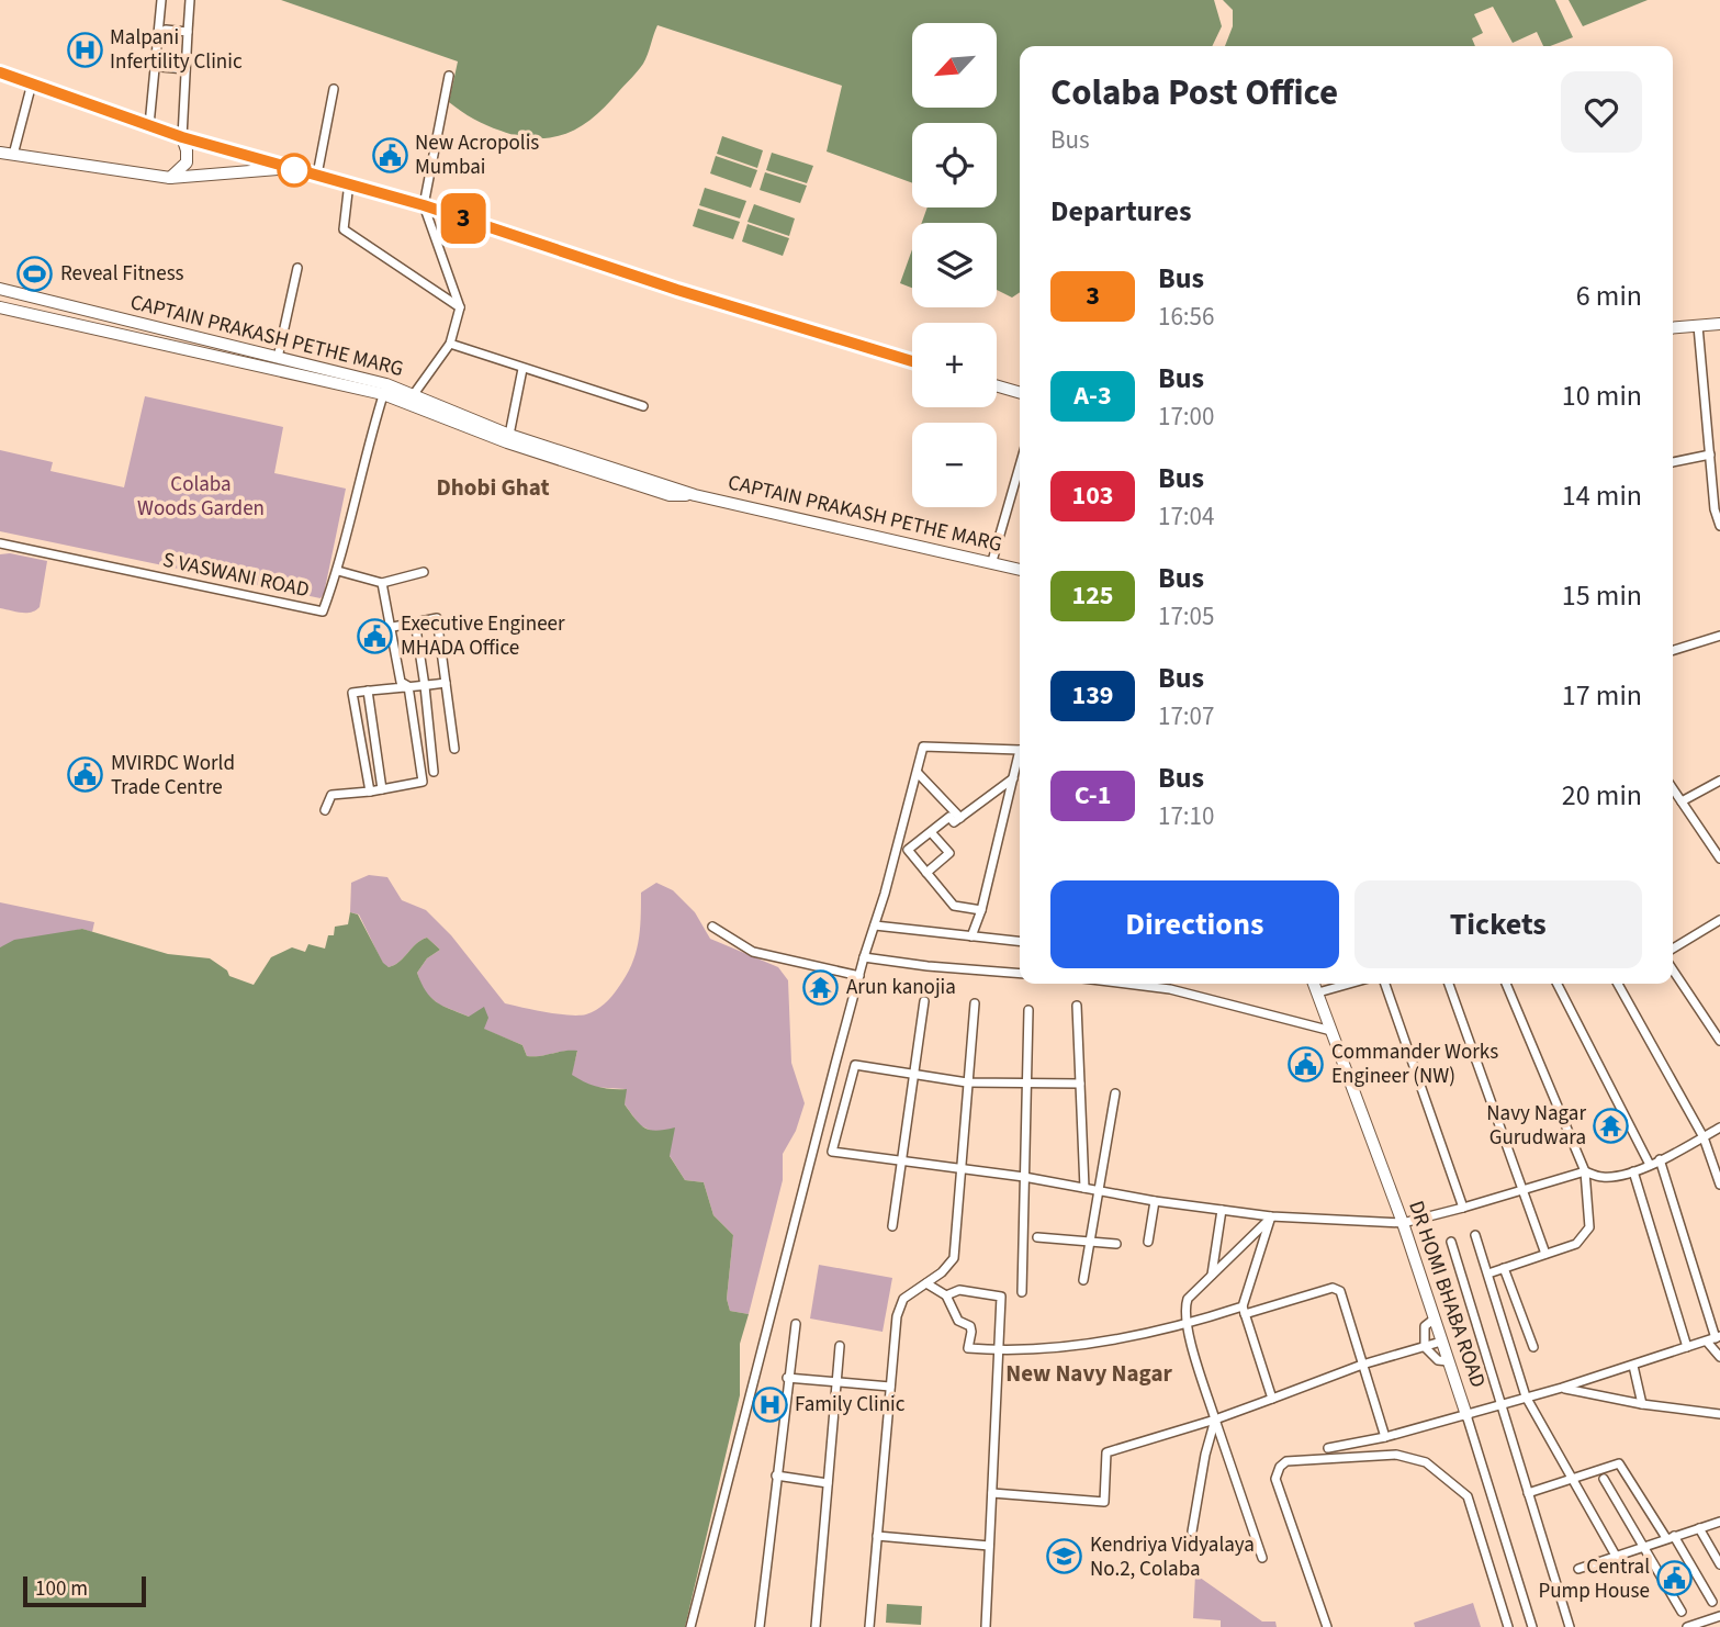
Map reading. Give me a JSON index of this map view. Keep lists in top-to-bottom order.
{
  "streets": {
    "main road": ["CAPTAIN PRAKASH PETHE MARG", "DR HOMI BHABA ROAD"],
    "street": ["S VASWANI ROAD"]
  },
  "crossings": [
    ["CAPTAIN PRAKASH PETHE MARG", "S VASWANI ROAD"]
  ],
  "districts": ["Dhobi Ghat", "New Navy Nagar"],
  "parks": ["Colaba Woods Garden"],
  "places": {
    "hospital": ["Malpani Infertility Clinic", "Family Clinic"],
    "public building": [
      "New Acropolis Mumbai",
      "Executive Engineer MHADA Office",
      "MVIRDC World Trade Centre",
      "Commander Works Engineer (NW)",
      "Central Pump House"
    ],
    "sports": ["Reveal Fitness"],
    "temple": ["Arun kanojia", "Navy Nagar Gurudwara"],
    "school or university": ["Kendriya Vidyalaya No.2, Colaba"]
  },
  "lines": ["bus line 3"],
  "scale_bar": "100 m",
  "north": "bottom left",
  "page": {
    "on_map": "3",
    "map_buttons": ["+", "−"],
    "heading": [
      ["Colaba Post Office", "Bus"],
      "Departures"
    ],
    "list": [
      {
        "mark": "3",
        "name": "Bus",
        "note": "16:56",
        "value": "6 min"
      },
      {
        "mark": "A-3",
        "name": "Bus",
        "note": "17:00",
        "value": "10 min"
      },
      {
        "mark": "103",
        "name": "Bus",
        "note": "17:04",
        "value": "14 min"
      },
      {
        "mark": "125",
        "name": "Bus",
        "note": "17:05",
        "value": "15 min"
      },
      {
        "mark": "139",
        "name": "Bus",
        "note": "17:07",
        "value": "17 min"
      },
      {
        "mark": "C-1",
        "name": "Bus",
        "note": "17:10",
        "value": "20 min"
      }
    ],
    "buttons": ["Directions", "Tickets"],
    "scale": "100 m"
  }
}
